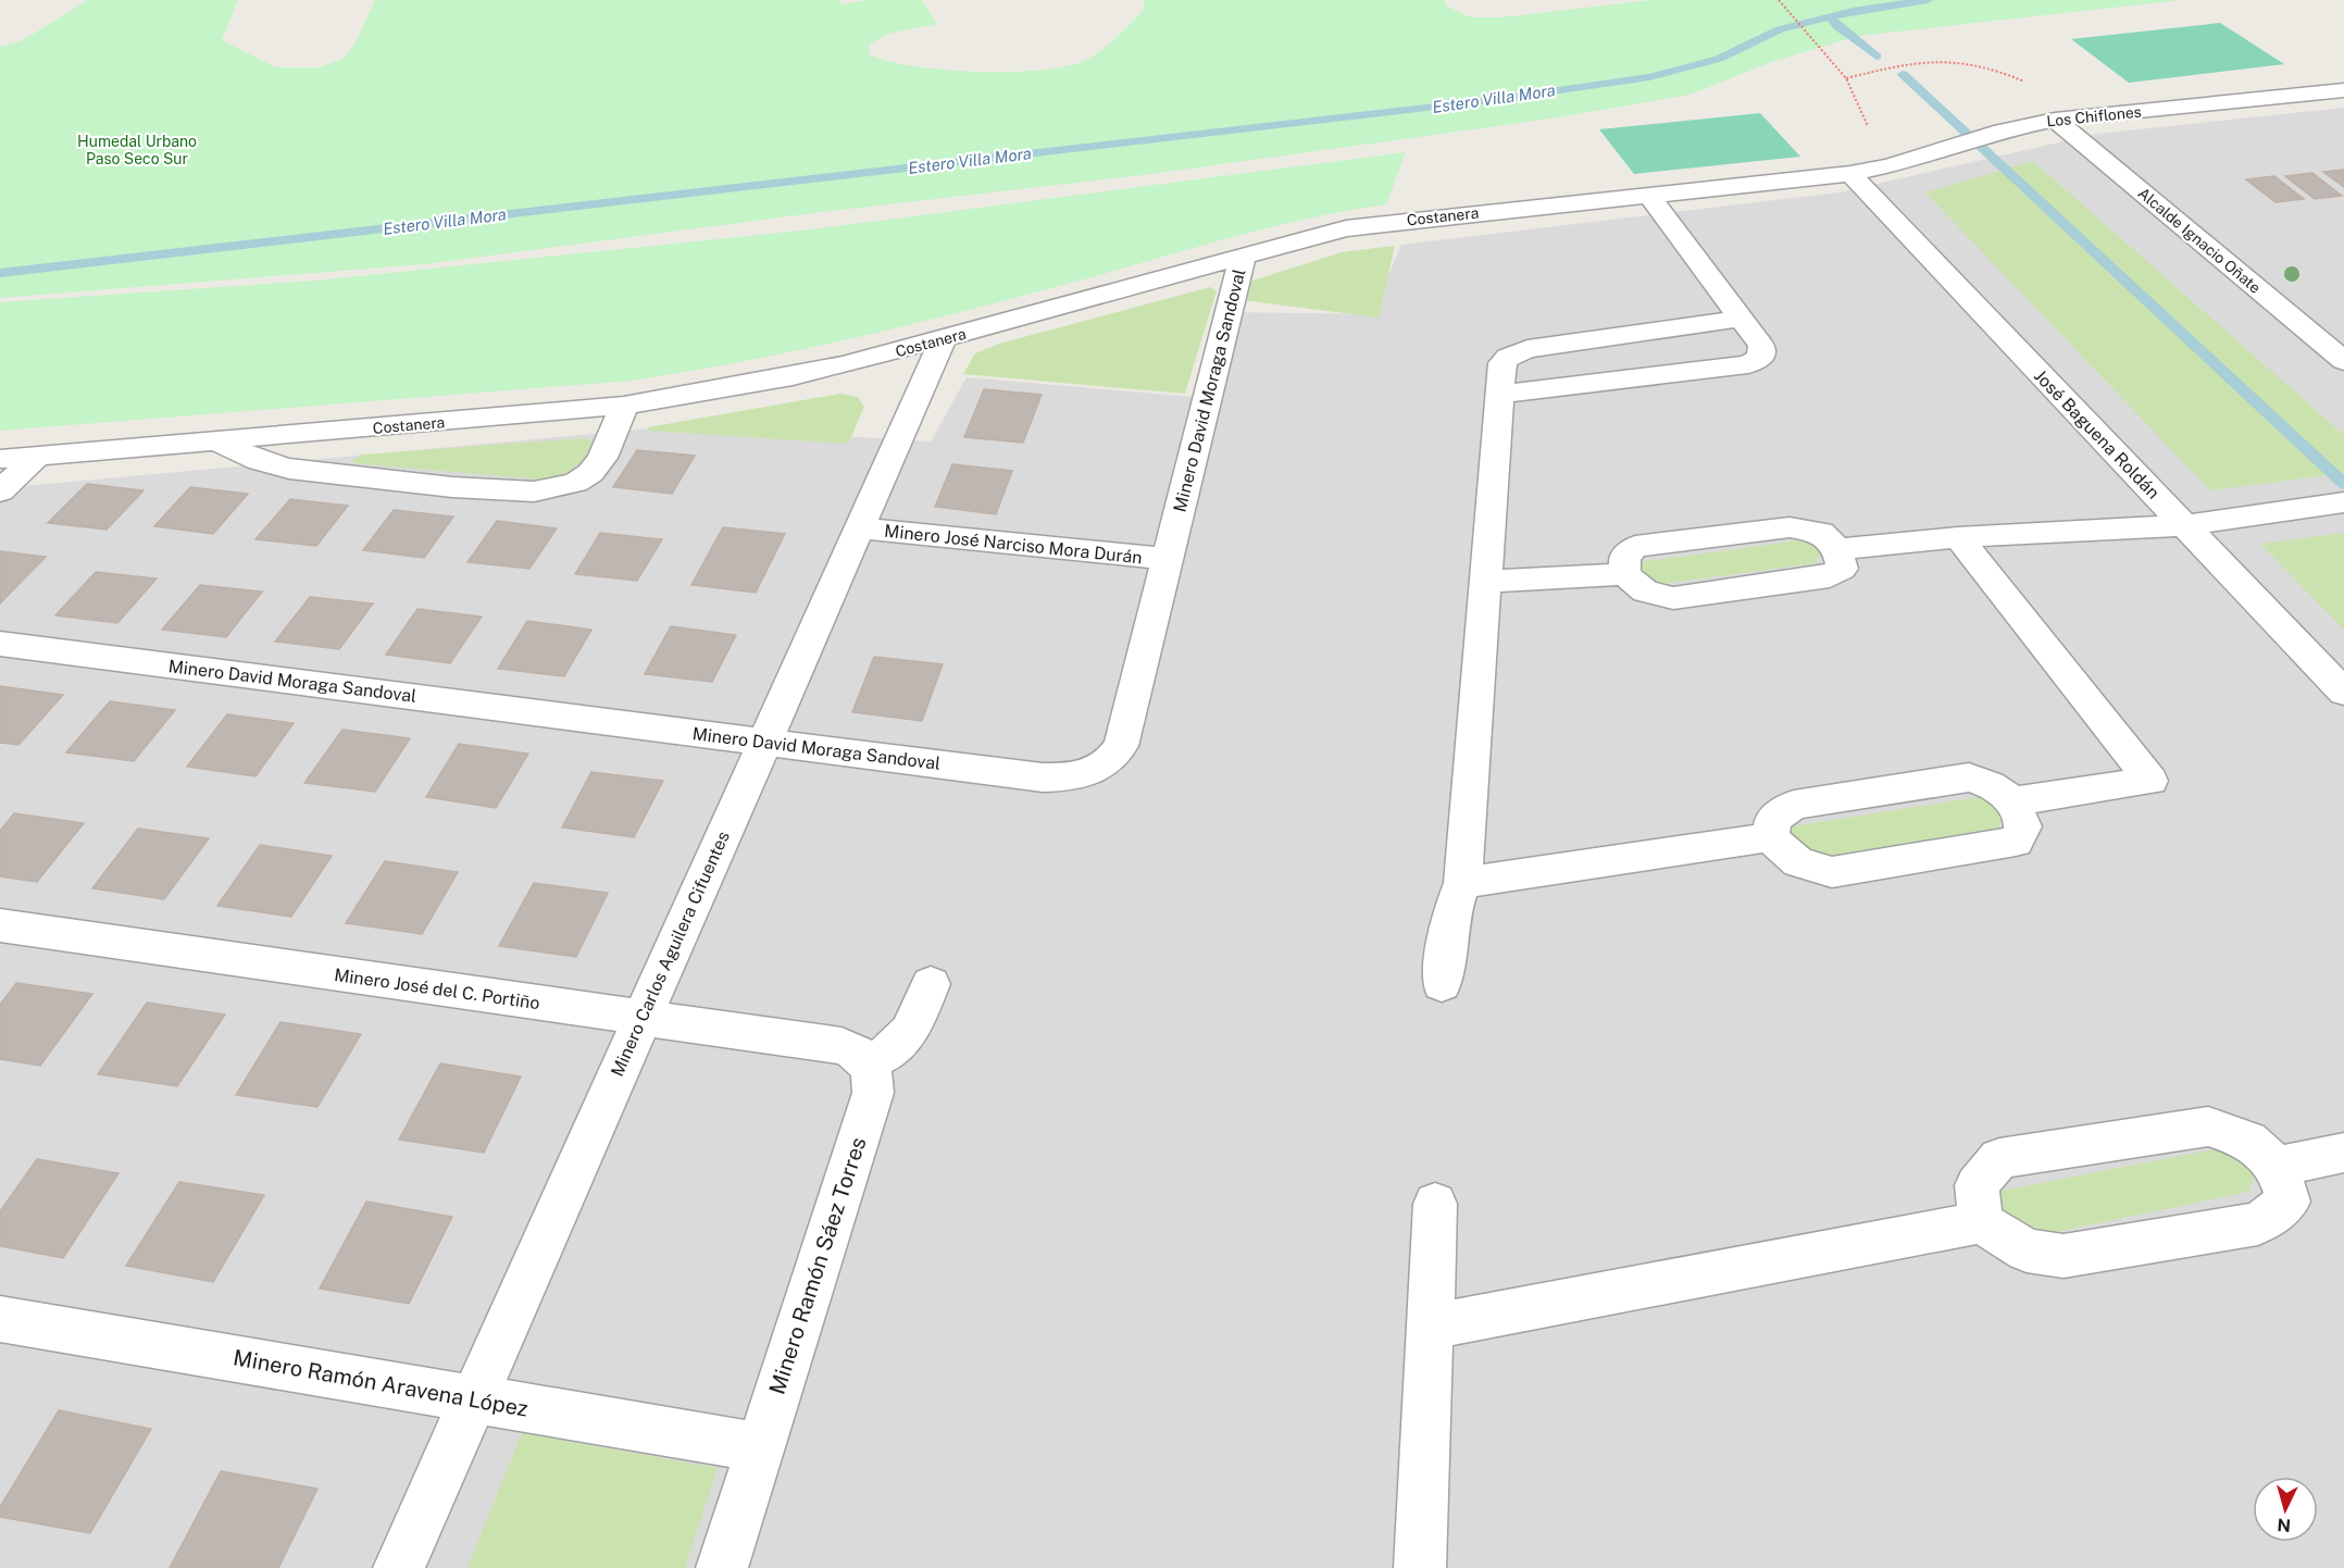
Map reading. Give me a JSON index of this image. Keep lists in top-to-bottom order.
{
  "streets": {
    "street": [
      "Los Chiflones",
      "Costanera",
      "Alcalde Ignacio Oñate",
      "Minero David Moraga Sandoval",
      "José Baguena Roldán",
      "Minero José Narciso Mora Durán",
      "Minero Carlos Aguilera Cifuentes",
      "Minero José del C. Portiño",
      "Minero Ramón Sáez Torres",
      "Minero Ramón Aravena López"
    ]
  },
  "crossings": [
    ["Los Chiflones", "Costanera"],
    ["Los Chiflones", "Alcalde Ignacio Oñate"],
    ["Los Chiflones", "José Baguena Roldán"],
    ["Costanera", "Minero David Moraga Sandoval"],
    ["Costanera", "José Baguena Roldán"],
    ["Costanera", "Minero Carlos Aguilera Cifuentes"],
    ["Minero David Moraga Sandoval", "Minero José Narciso Mora Durán"],
    ["Minero David Moraga Sandoval", "Minero Carlos Aguilera Cifuentes"],
    ["Minero José Narciso Mora Durán", "Minero Carlos Aguilera Cifuentes"],
    ["Minero Carlos Aguilera Cifuentes", "Minero José del C. Portiño"],
    ["Minero Carlos Aguilera Cifuentes", "Minero Ramón Aravena López"],
    ["Minero José del C. Portiño", "Minero Ramón Sáez Torres"],
    ["Minero Ramón Sáez Torres", "Minero Ramón Aravena López"]
  ],
  "water": ["Estero Villa Mora"],
  "parks": ["Humedal Urbano Paso Seco Sur"],
  "north": "bottom"
}
